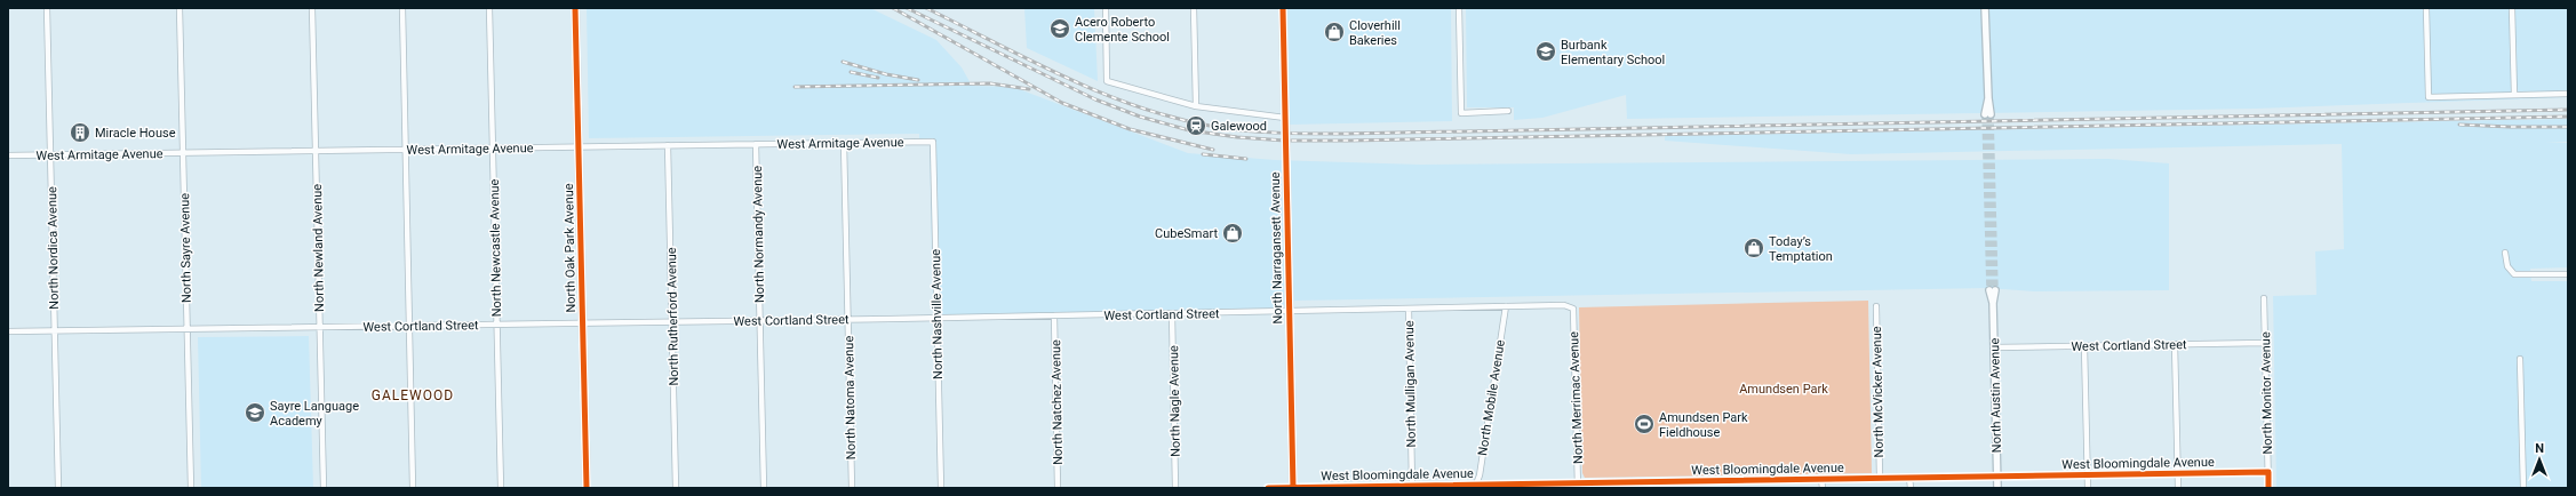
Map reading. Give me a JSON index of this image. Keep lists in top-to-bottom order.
{
  "streets": {
    "street": [
      "West Armitage Avenue",
      "North Normandy Avenue",
      "North Nordica Avenue",
      "North Sayre Avenue",
      "North Newland Avenue",
      "North Newcastle Avenue",
      "North Oak Park Avenue",
      "North Narragansett Avenue",
      "North Nashville Avenue",
      "West Cortland Street",
      "North Rutherford Avenue",
      "North Mulligan Avenue",
      "North McVicker Avenue",
      "North Monitor Avenue",
      "North Austin Avenue",
      "North Natoma Avenue",
      "North Mobile Avenue",
      "North Merrimac Avenue",
      "North Nagle Avenue",
      "North Natchez Avenue",
      "West Bloomingdale Avenue"
    ]
  },
  "crossings": [
    ["West Armitage Avenue", "North Normandy Avenue"],
    ["West Armitage Avenue", "North Nordica Avenue"],
    ["West Armitage Avenue", "North Sayre Avenue"],
    ["West Armitage Avenue", "North Newland Avenue"],
    ["West Armitage Avenue", "North Newcastle Avenue"],
    ["West Armitage Avenue", "North Oak Park Avenue"],
    ["West Armitage Avenue", "North Nashville Avenue"],
    ["West Armitage Avenue", "North Rutherford Avenue"],
    ["West Armitage Avenue", "North Natoma Avenue"],
    ["North Normandy Avenue", "West Cortland Street"],
    ["North Nordica Avenue", "West Cortland Street"],
    ["North Sayre Avenue", "West Cortland Street"],
    ["North Newland Avenue", "West Cortland Street"],
    ["North Newcastle Avenue", "West Cortland Street"],
    ["North Oak Park Avenue", "West Cortland Street"],
    ["North Narragansett Avenue", "West Cortland Street"],
    ["North Narragansett Avenue", "West Bloomingdale Avenue"],
    ["North Nashville Avenue", "West Cortland Street"],
    ["West Cortland Street", "North Rutherford Avenue"],
    ["West Cortland Street", "North Mulligan Avenue"],
    ["West Cortland Street", "North Monitor Avenue"],
    ["West Cortland Street", "North Austin Avenue"],
    ["West Cortland Street", "North Natoma Avenue"],
    ["West Cortland Street", "North Mobile Avenue"],
    ["West Cortland Street", "North Merrimac Avenue"],
    ["West Cortland Street", "North Nagle Avenue"],
    ["West Cortland Street", "North Natchez Avenue"],
    ["North Mulligan Avenue", "West Bloomingdale Avenue"],
    ["North McVicker Avenue", "West Bloomingdale Avenue"],
    ["North Monitor Avenue", "West Bloomingdale Avenue"],
    ["North Austin Avenue", "West Bloomingdale Avenue"],
    ["North Mobile Avenue", "West Bloomingdale Avenue"],
    ["North Merrimac Avenue", "West Bloomingdale Avenue"]
  ],
  "districts": ["GALEWOOD"],
  "parks": ["Amundsen Park"],
  "places": {
    "school or university": ["Acero Roberto Clemente School", "Burbank Elementary School", "Sayre Language Academy"],
    "shop": ["Cloverhill Bakeries", "CubeSmart", "Today’s Temptation"],
    "station": ["Galewood"],
    "building": ["Miracle House"],
    "sports": ["Amundsen Park Fieldhouse"]
  },
  "north": "top"
}
